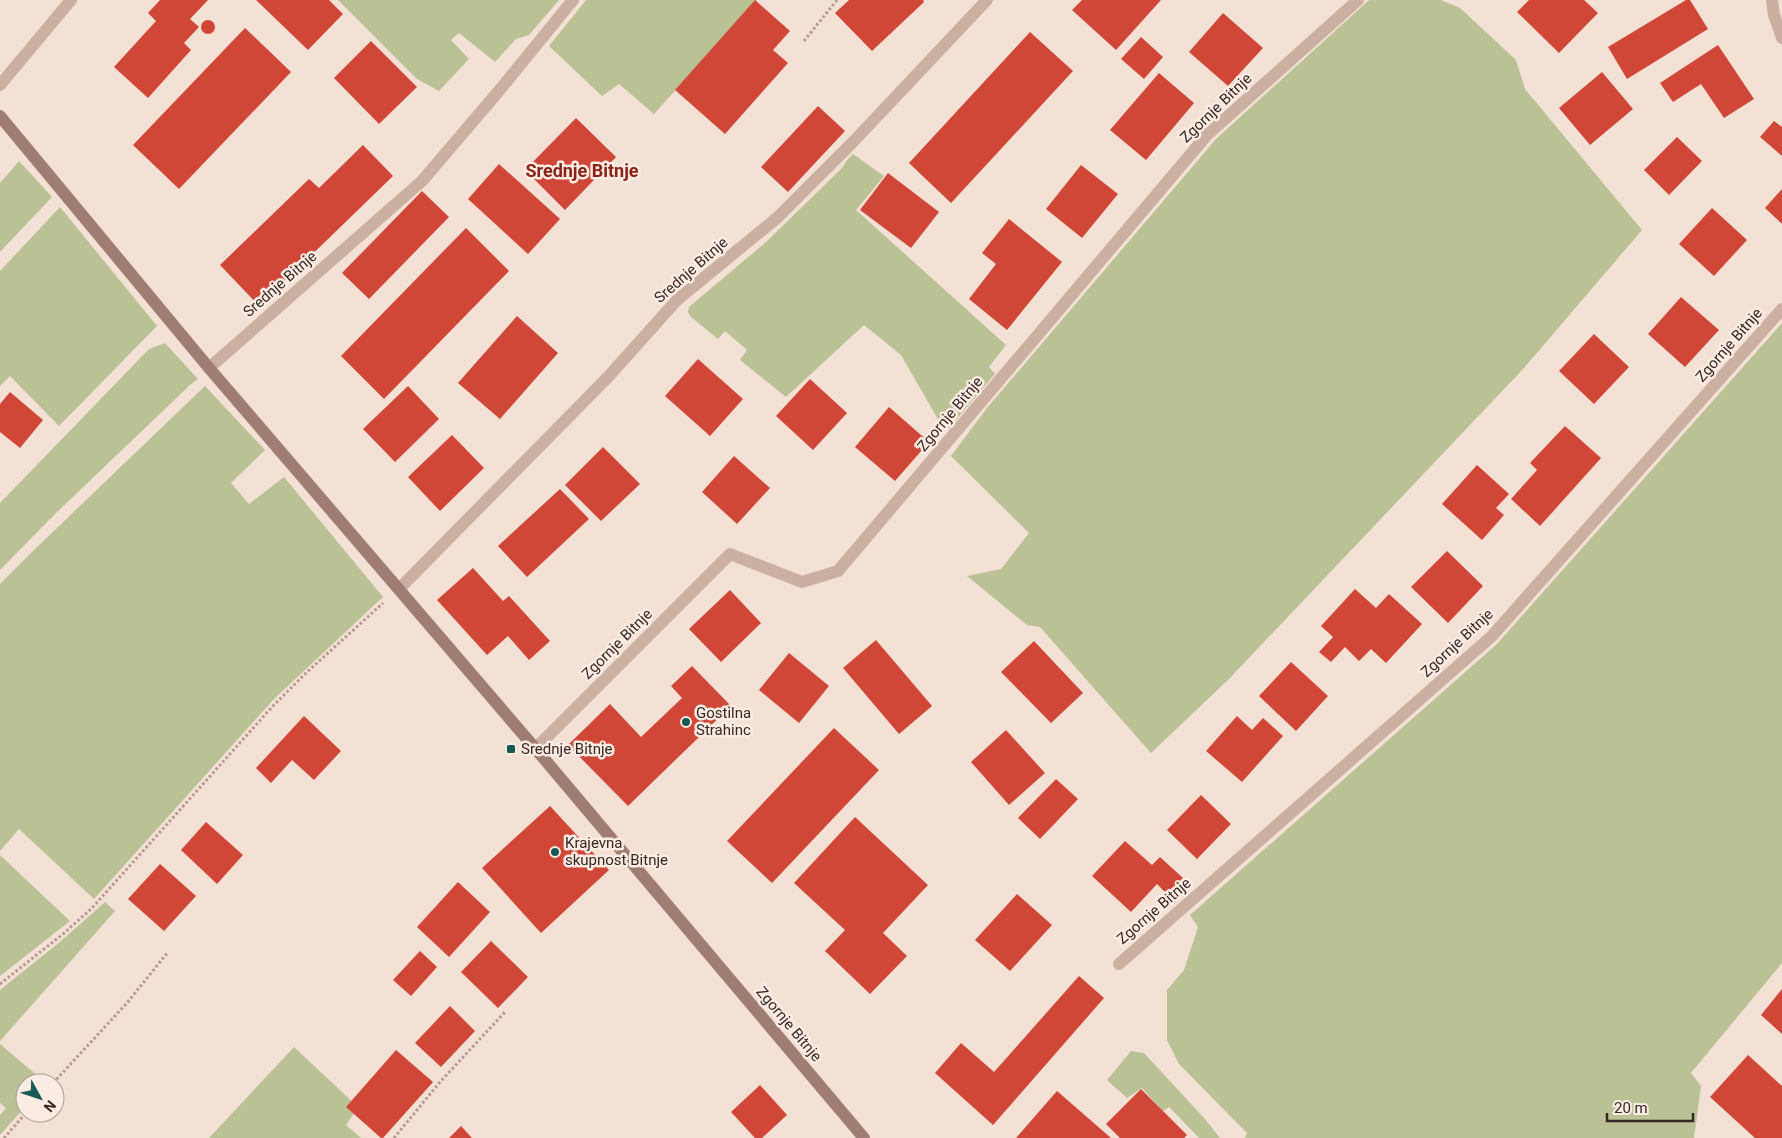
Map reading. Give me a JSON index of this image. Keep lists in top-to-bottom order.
{
  "streets": {
    "main road": ["Zgornje Bitnje"],
    "street": ["Srednje Bitnje"]
  },
  "crossings": [
    ["Zgornje Bitnje", "Srednje Bitnje"]
  ],
  "districts": ["Srednje Bitnje"],
  "places": {
    "other": ["Gostilna Strahinc", "Krajevna skupnost Bitnje"],
    "transit": ["Srednje Bitnje"]
  },
  "scale_bar": "20 m",
  "north": "bottom right"
}
